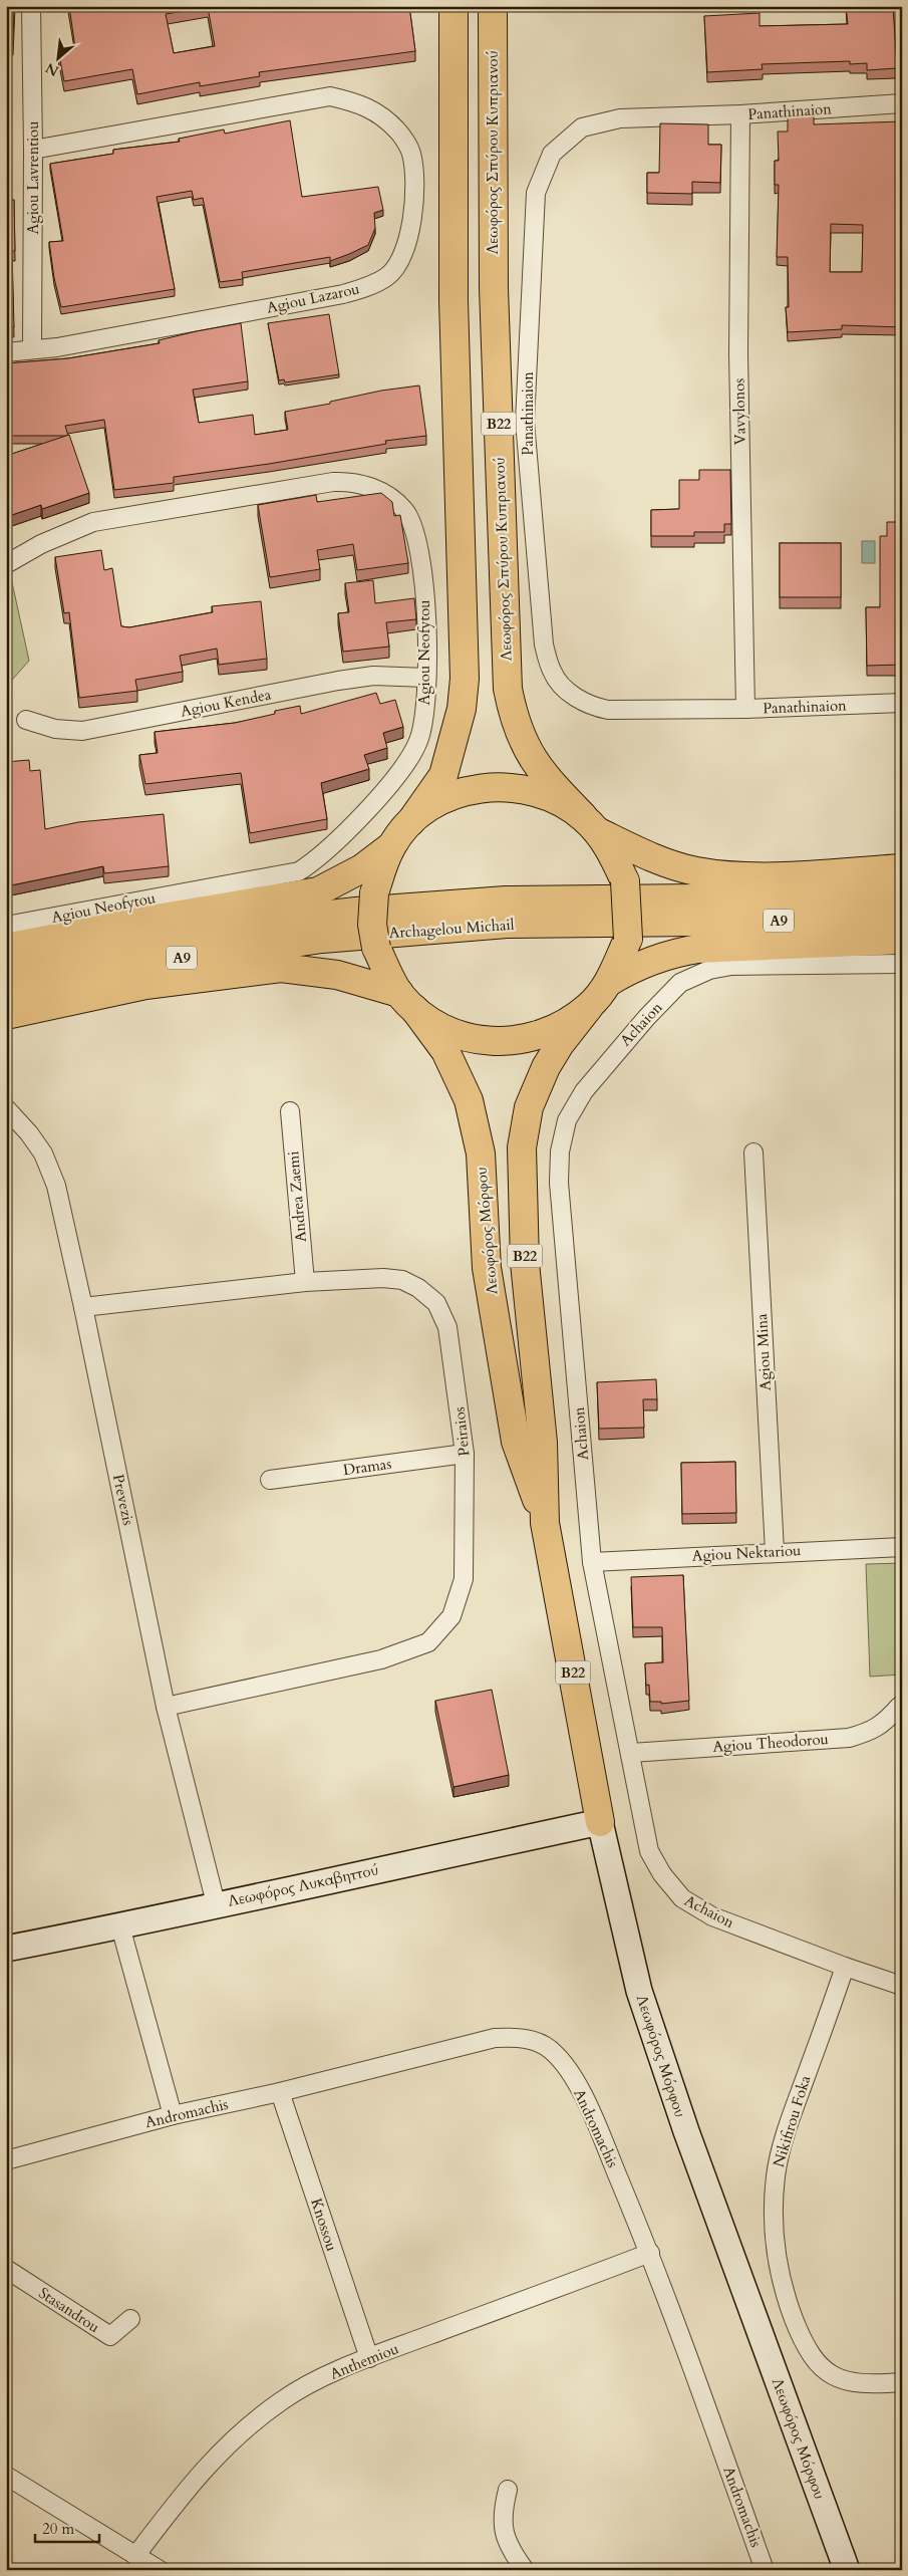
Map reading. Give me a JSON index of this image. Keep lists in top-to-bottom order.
{
  "streets": {
    "main road": [
      "Λεωφόρος Σπύρου Κυπριανού",
      "B22",
      "A9",
      "Archagelou Michail",
      "Λεωφόρος Μόρφου",
      "Λεωφόρος Λυκαβηττού"
    ],
    "street": [
      "Panathinaion",
      "Agiou Lavrentiou",
      "Agiou Lazarou",
      "Vavylonos",
      "Agiou Neofytou",
      "Agiou Kendea",
      "Achaion",
      "Andrea Zaemi",
      "Agiou Mina",
      "Peiraios",
      "Dramas",
      "Prevezis",
      "Agiou Nektariou",
      "Agiou Theodorou",
      "Andromachis",
      "Nikifirou Foka",
      "Knossou",
      "Stasandrou",
      "Anthemiou"
    ]
  },
  "crossings": [
    ["Panathinaion", "Vavylonos"],
    ["Λεωφόρος Σπύρου Κυπριανού", "B22"],
    ["Agiou Lavrentiou", "Agiou Lazarou"],
    ["B22", "Λεωφόρος Μόρφου"],
    ["Agiou Neofytou", "Agiou Kendea"],
    ["Achaion", "Agiou Nektariou"],
    ["Achaion", "Agiou Theodorou"],
    ["Achaion", "Nikifirou Foka"],
    ["Andrea Zaemi", "Peiraios"],
    ["Λεωφόρος Μόρφου", "Λεωφόρος Λυκαβηττού"],
    ["Agiou Mina", "Agiou Nektariou"],
    ["Peiraios", "Dramas"],
    ["Peiraios", "Prevezis"],
    ["Prevezis", "Λεωφόρος Λυκαβηττού"],
    ["Andromachis", "Knossou"],
    ["Andromachis", "Anthemiou"],
    ["Knossou", "Anthemiou"]
  ],
  "scale_bar": "20 m",
  "north": "bottom left"
}
